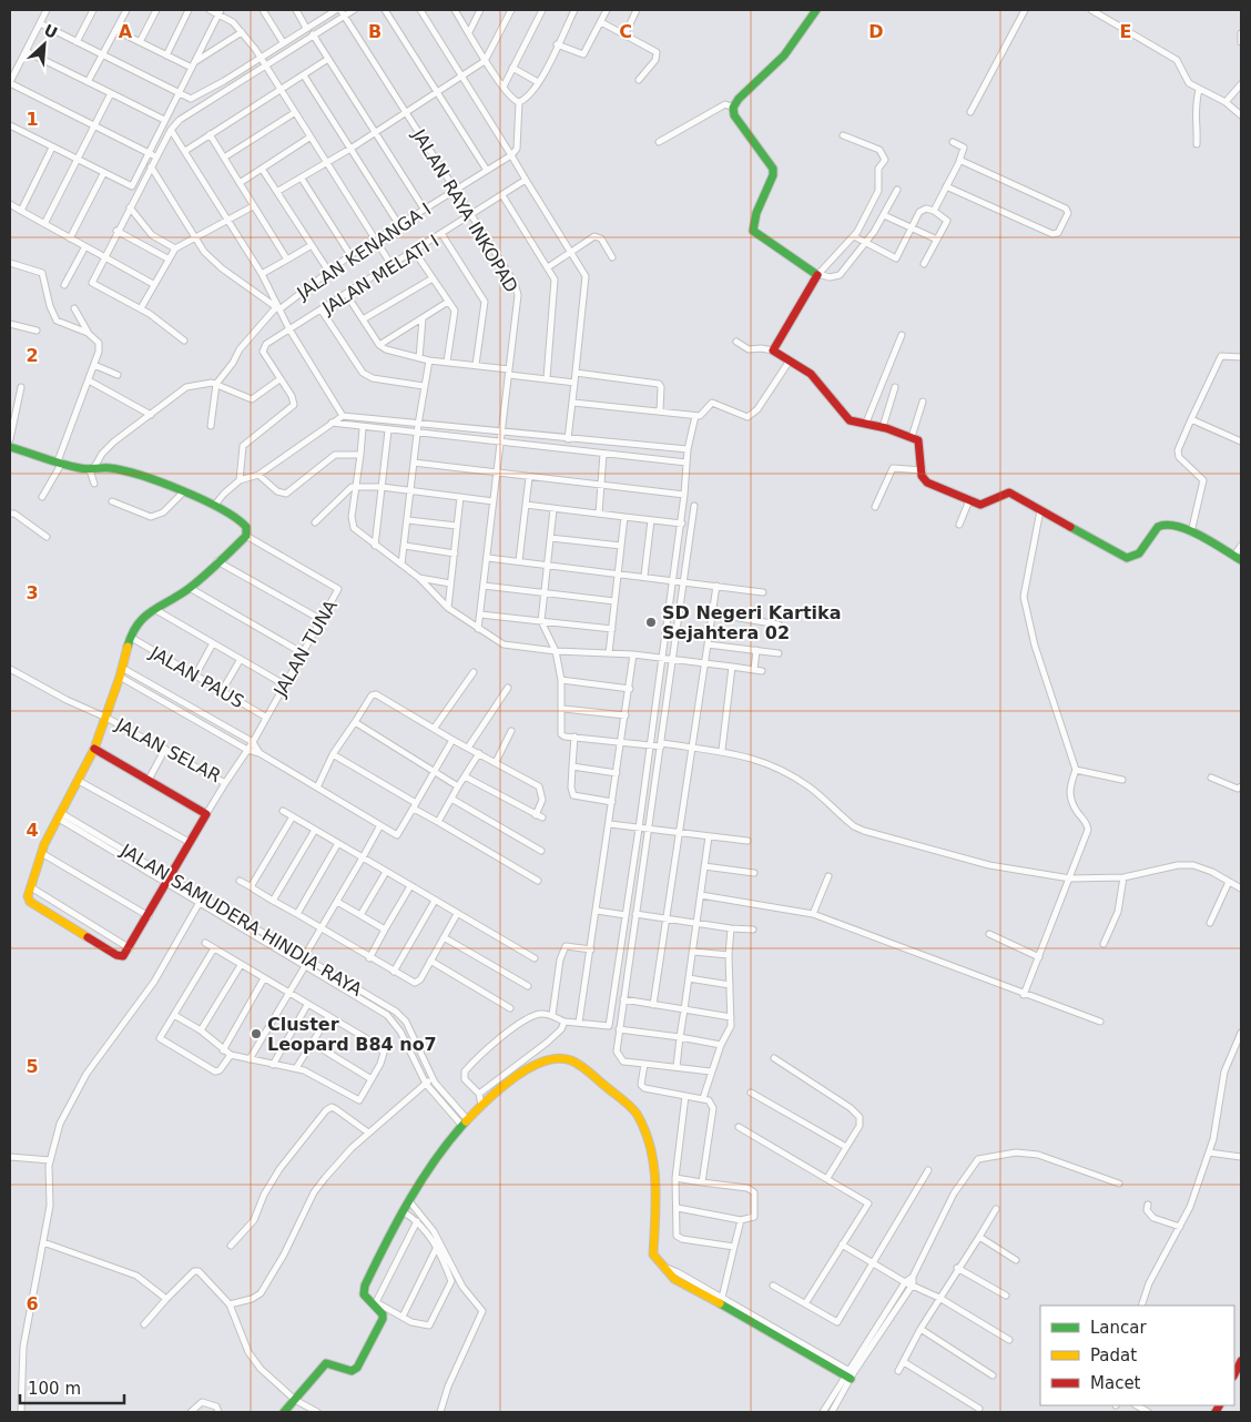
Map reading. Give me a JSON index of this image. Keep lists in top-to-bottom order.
{
  "streets": {
    "street": [
      "JALAN RAYA INKOPAD",
      "JALAN KENANGA I",
      "JALAN MELATI I",
      "JALAN TUNA",
      "JALAN PAUS",
      "JALAN SELAR",
      "JALAN SAMUDERA HINDIA RAYA"
    ]
  },
  "crossings": [
    ["JALAN RAYA INKOPAD", "JALAN KENANGA I"],
    ["JALAN RAYA INKOPAD", "JALAN MELATI I"],
    ["JALAN TUNA", "JALAN PAUS"],
    ["JALAN TUNA", "JALAN SELAR"]
  ],
  "places": ["SD Negeri Kartika Sejahtera 02", "Cluster Leopard B84 no7"],
  "legend": ["Lancar", "Padat", "Macet"],
  "scale_bar": "100 m",
  "north": "top right",
  "grid": {
    "columns": [
      "A",
      "B",
      "C",
      "D",
      "E"
    ],
    "rows": [
      "1",
      "2",
      "3",
      "4",
      "5",
      "6"
    ]
  }
}
